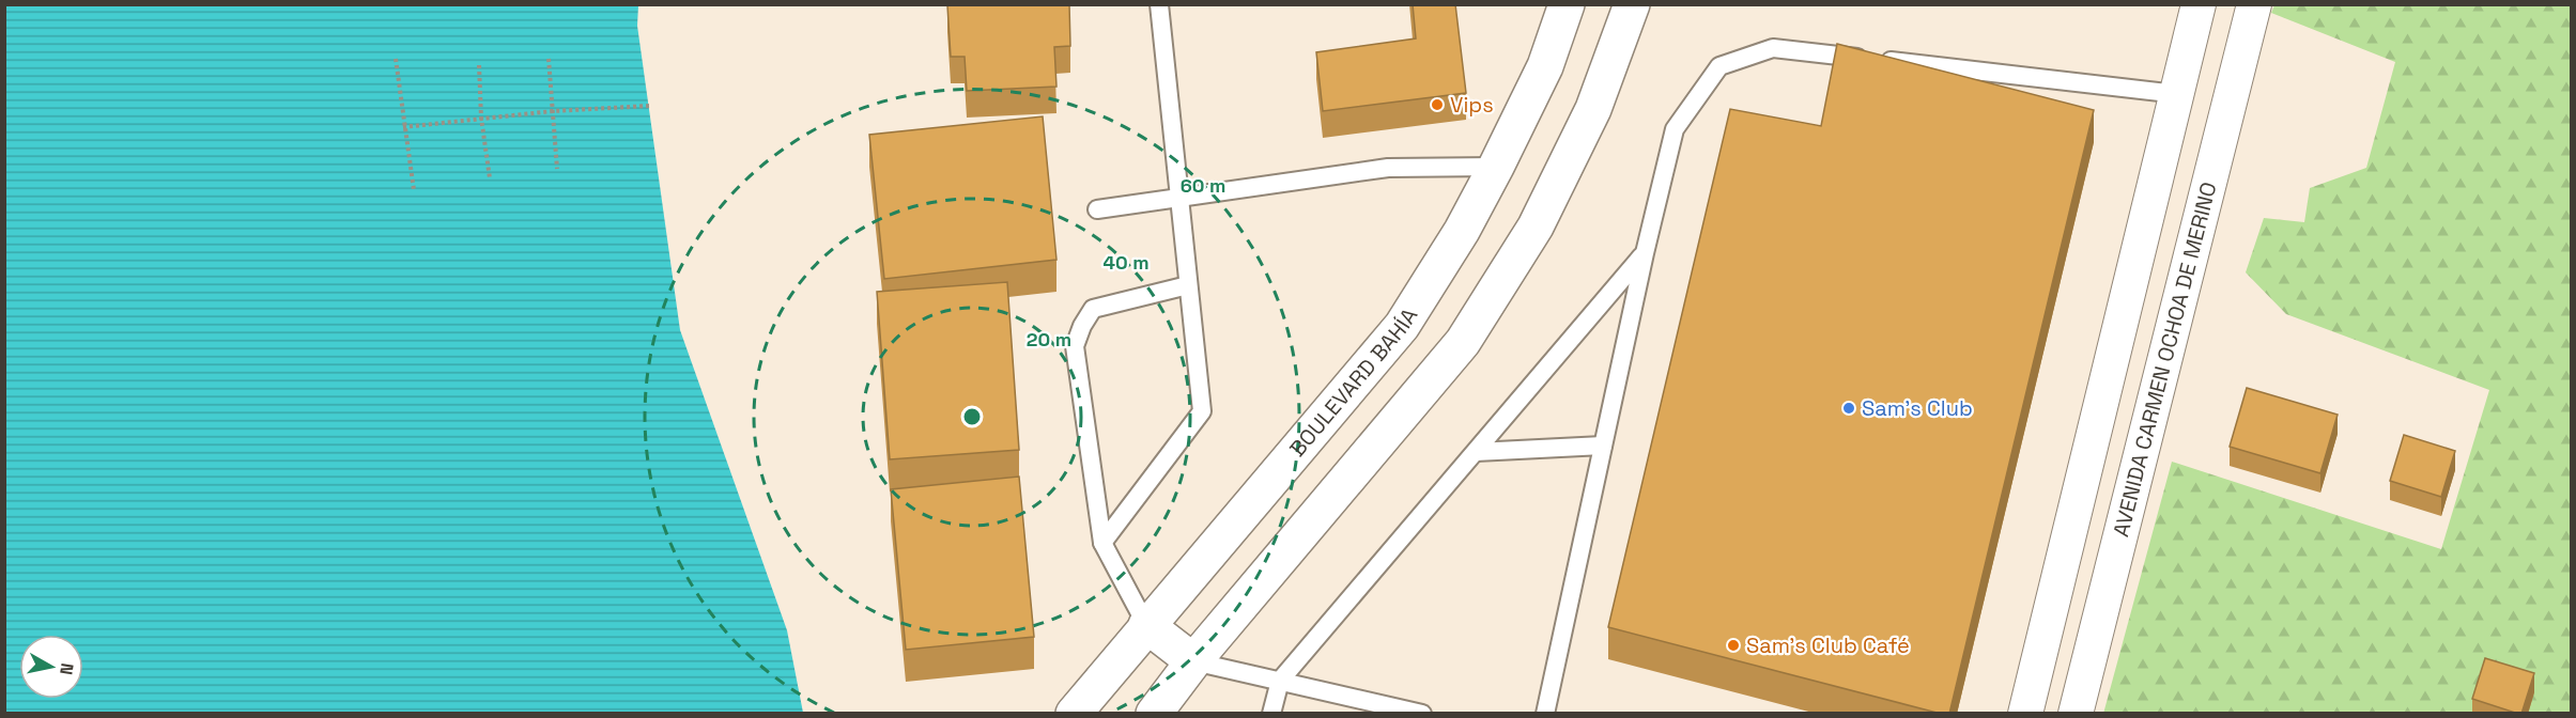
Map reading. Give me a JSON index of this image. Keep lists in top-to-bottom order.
{
  "streets": {
    "main road": ["BOULEVARD BAHÍA"],
    "street": ["AVENIDA CARMEN OCHOA DE MERINO"]
  },
  "places": ["Vips", "Sam's Club", "Sam's Club Café"],
  "north": "right",
  "rings": ["60 m", "40 m", "20 m"]
}
